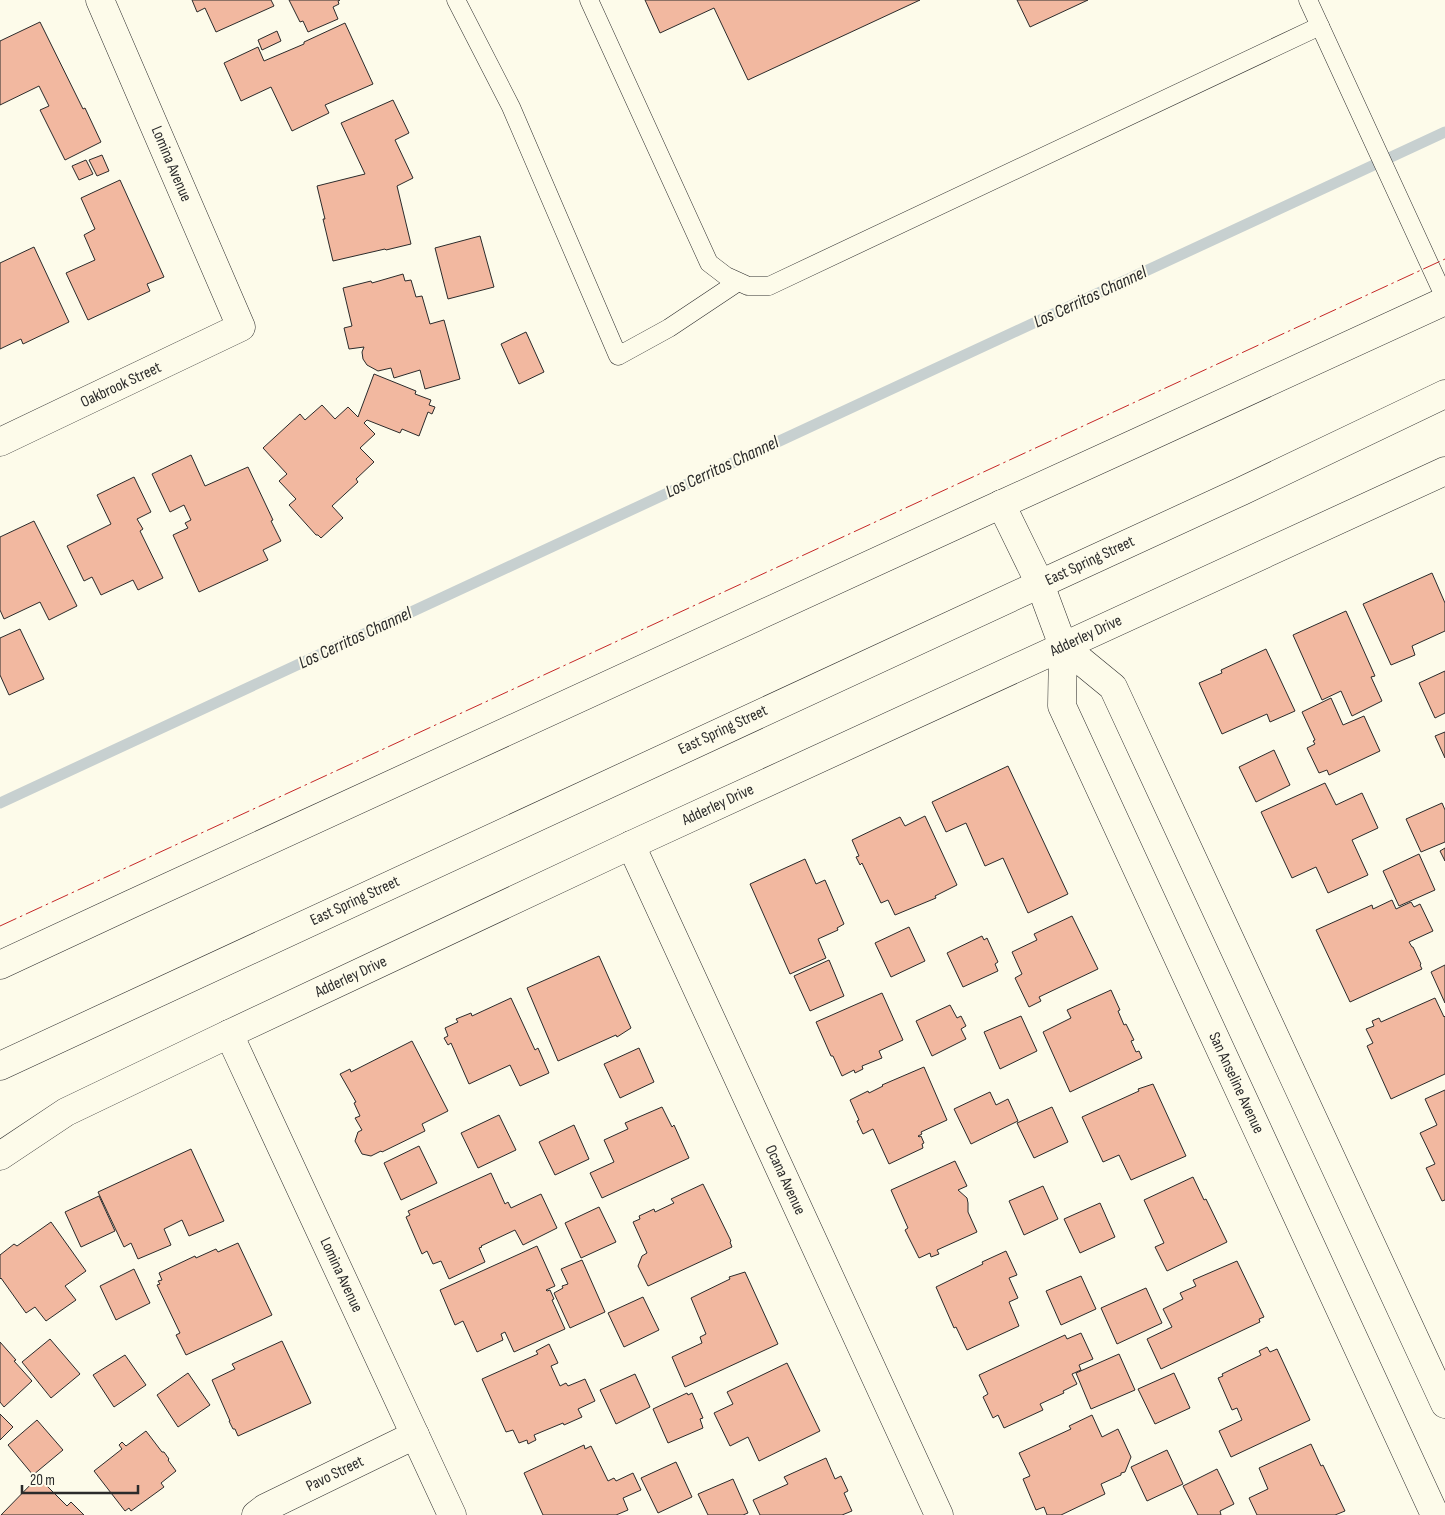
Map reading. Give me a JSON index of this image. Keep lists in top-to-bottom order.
{
  "streets": {
    "street": [
      "Lomina Avenue",
      "Oakbrook Street",
      "East Spring Street",
      "Adderley Drive",
      "San Anseline Avenue",
      "Ocana Avenue",
      "Pavo Street"
    ]
  },
  "crossings": [
    ["Lomina Avenue", "Oakbrook Street"],
    ["Lomina Avenue", "Adderley Drive"],
    ["Lomina Avenue", "Pavo Street"],
    ["East Spring Street", "San Anseline Avenue"],
    ["Adderley Drive", "San Anseline Avenue"],
    ["Adderley Drive", "Ocana Avenue"]
  ],
  "water": ["Los Cerritos Channel"],
  "scale_bar": "20 m"
}
